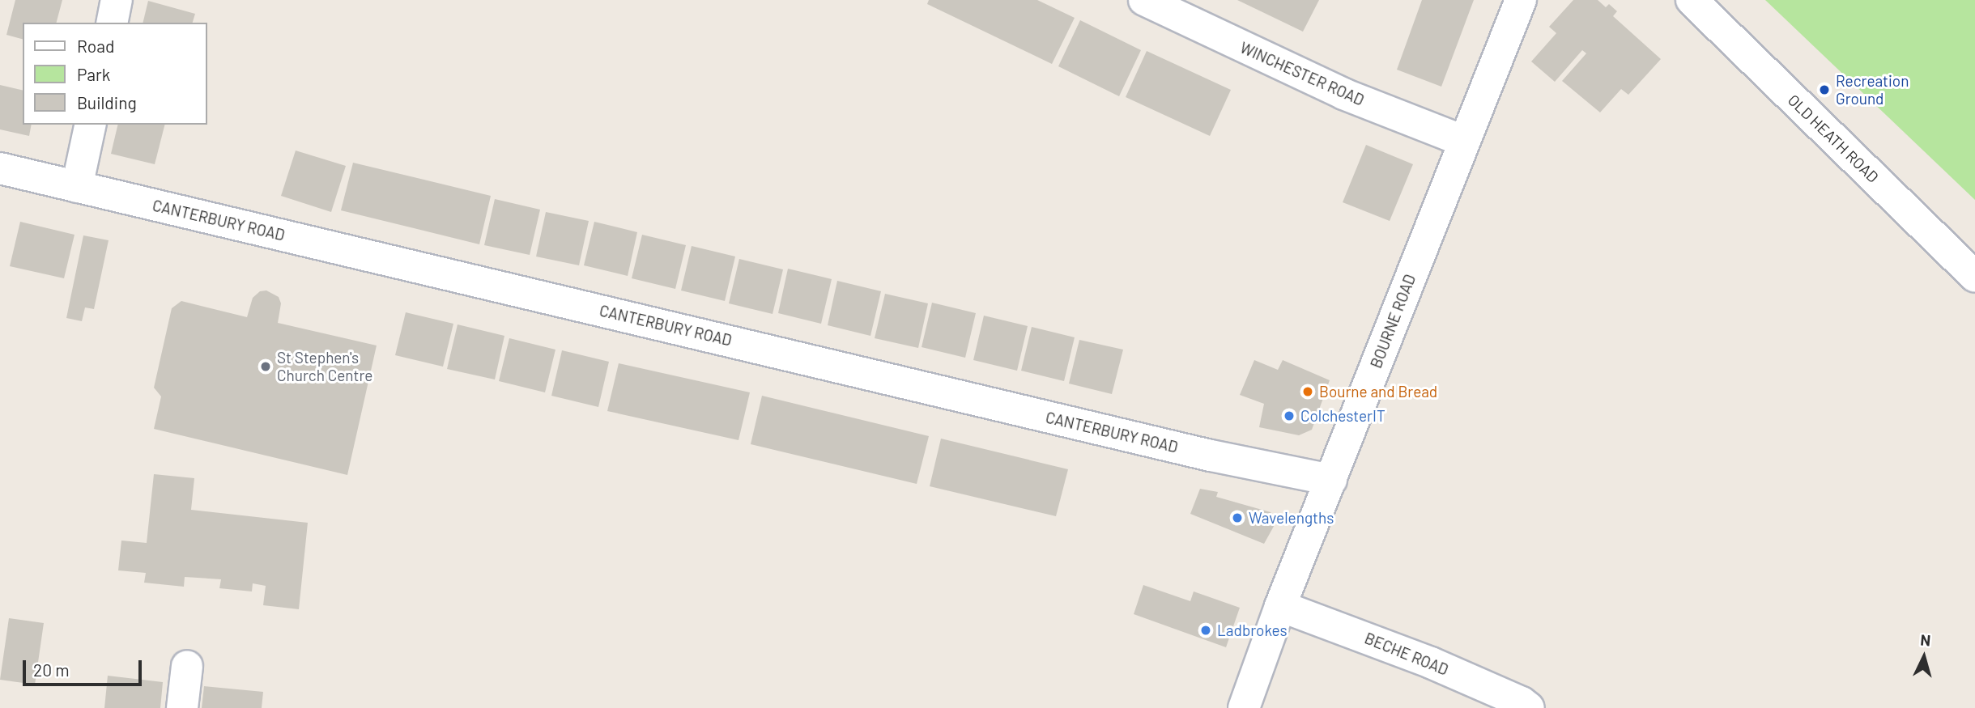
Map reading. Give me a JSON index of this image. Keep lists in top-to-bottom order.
{
  "streets": {
    "street": [
      "WINCHESTER ROAD",
      "OLD HEATH ROAD",
      "CANTERBURY ROAD",
      "BOURNE ROAD",
      "BECHE ROAD"
    ]
  },
  "crossings": [
    ["WINCHESTER ROAD", "BOURNE ROAD"],
    ["CANTERBURY ROAD", "BOURNE ROAD"],
    ["BOURNE ROAD", "BECHE ROAD"]
  ],
  "places": [
    "Recreation Ground",
    "St Stephen's Church Centre",
    "Bourne and Bread",
    "ColchesterIT",
    "Wavelengths",
    "Ladbrokes"
  ],
  "legend": ["Road", "Park", "Building"],
  "scale_bar": "20 m",
  "north": "top"
}
